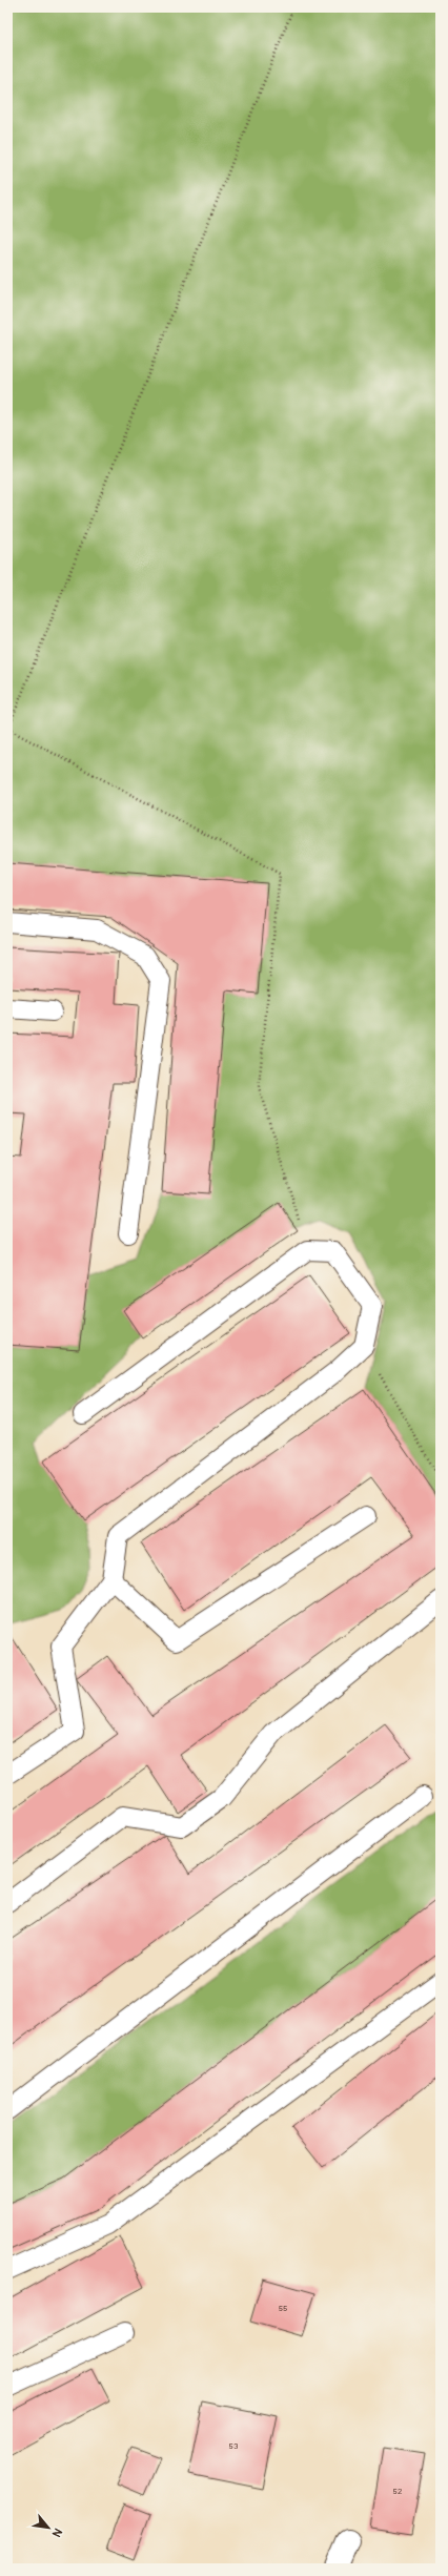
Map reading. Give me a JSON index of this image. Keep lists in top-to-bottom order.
{
  "house_numbers": ["55", "53", "52"],
  "north": "bottom right"
}
